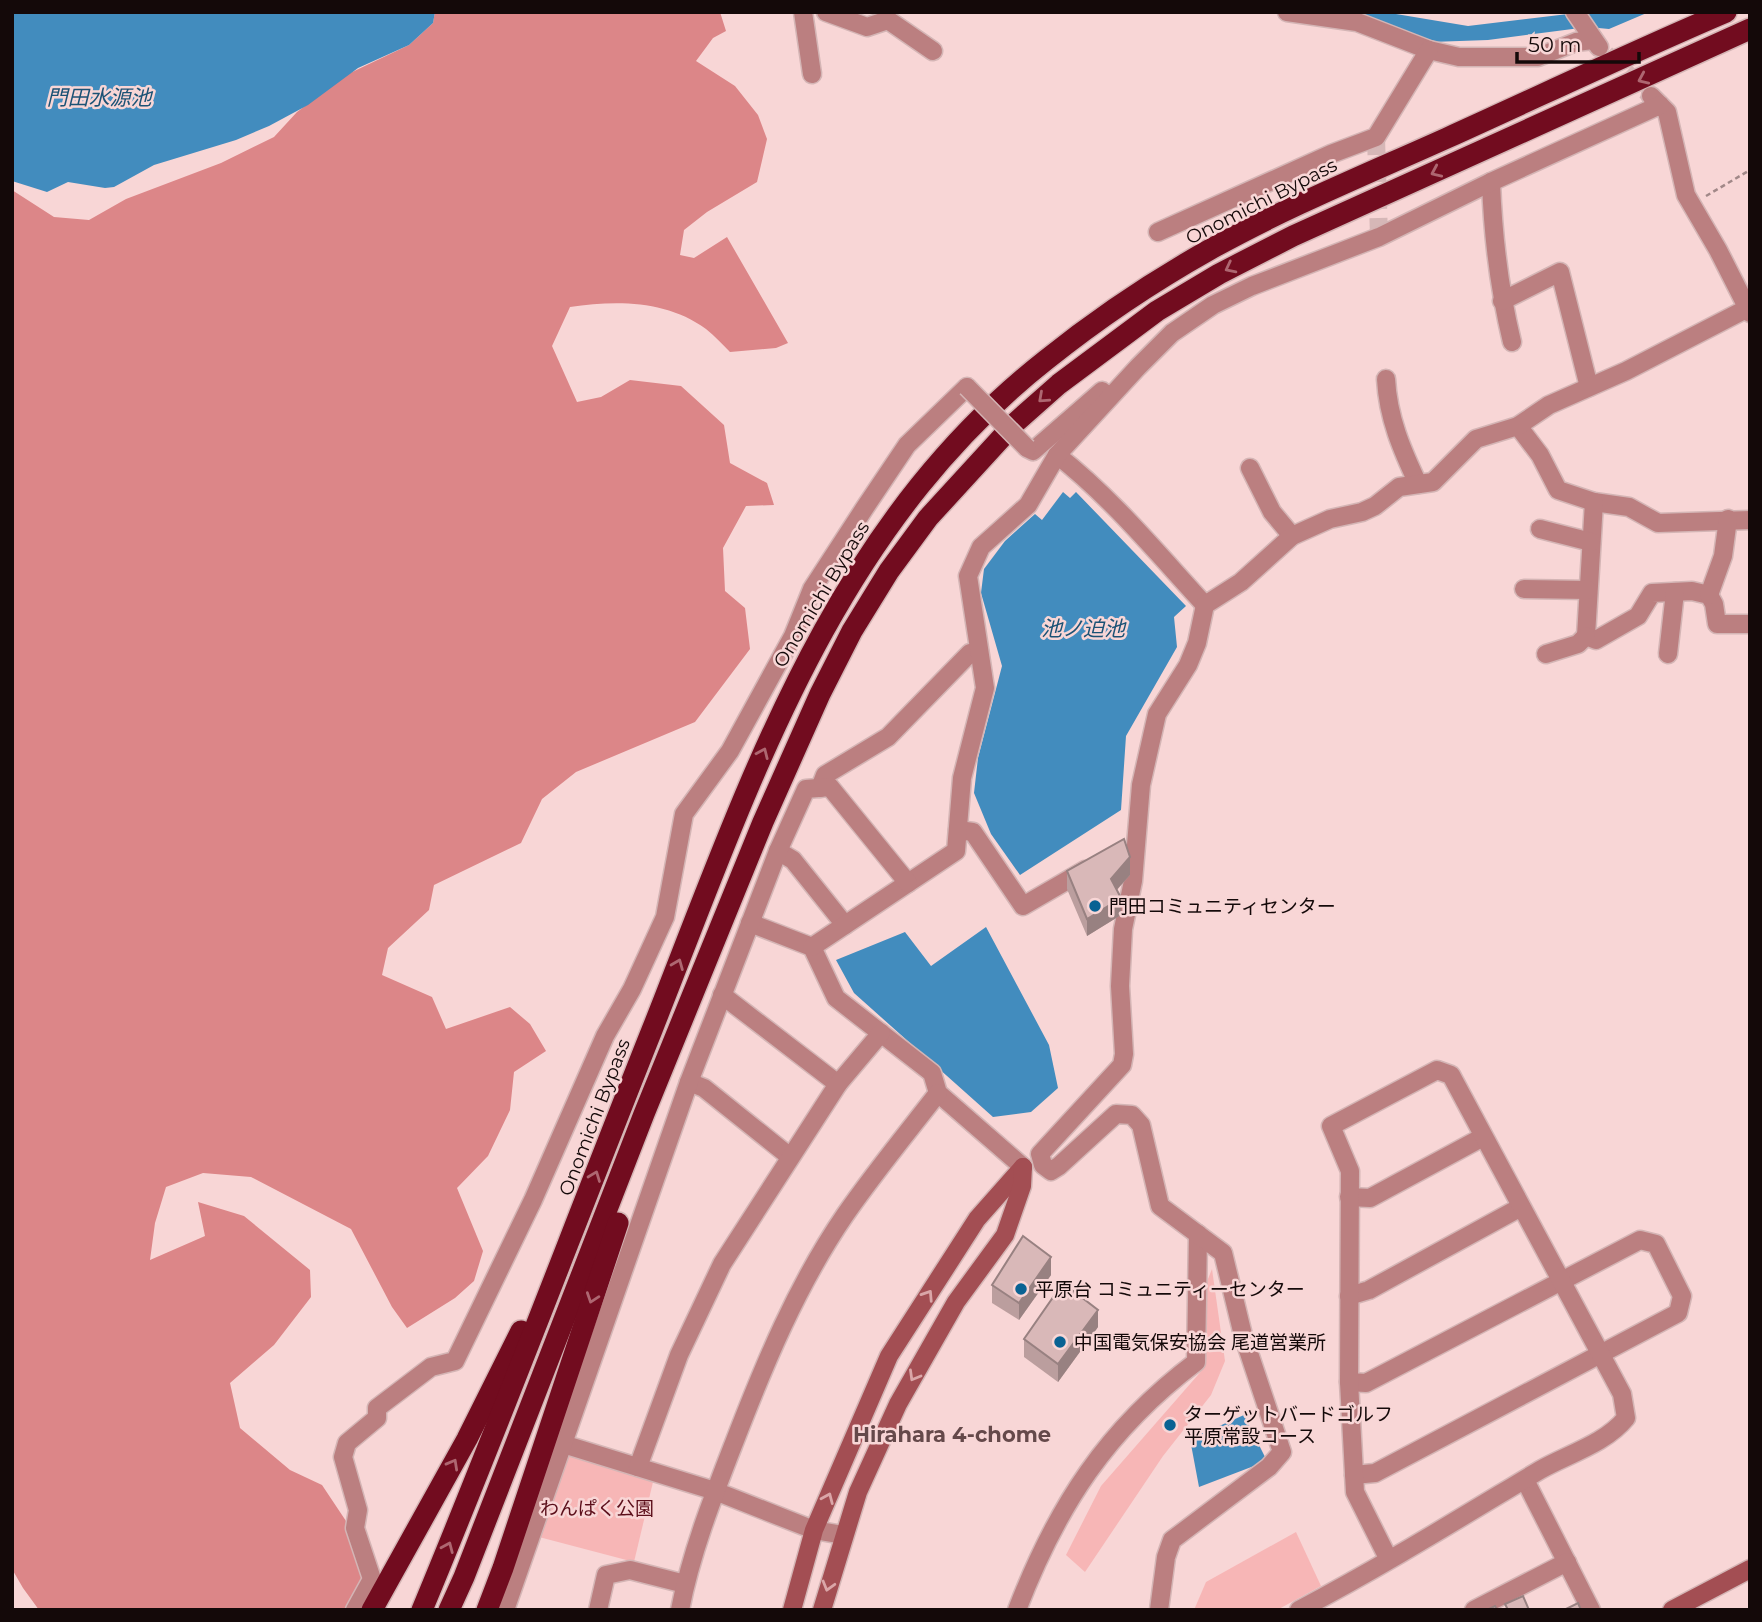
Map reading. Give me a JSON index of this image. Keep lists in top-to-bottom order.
{
  "streets": {
    "highway": ["Onomichi Bypass"]
  },
  "districts": ["Hirahara 4-chome"],
  "water": ["門田水源池", "池ノ迫池"],
  "parks": ["わんぱく公園"],
  "places": [
    "門田コミュニティセンター",
    "平原台 コミュニティーセンター",
    "中国電気保安協会 尾道営業所",
    "ターゲットバードゴルフ 平原常設コース"
  ],
  "scale_bar": "50 m"
}
